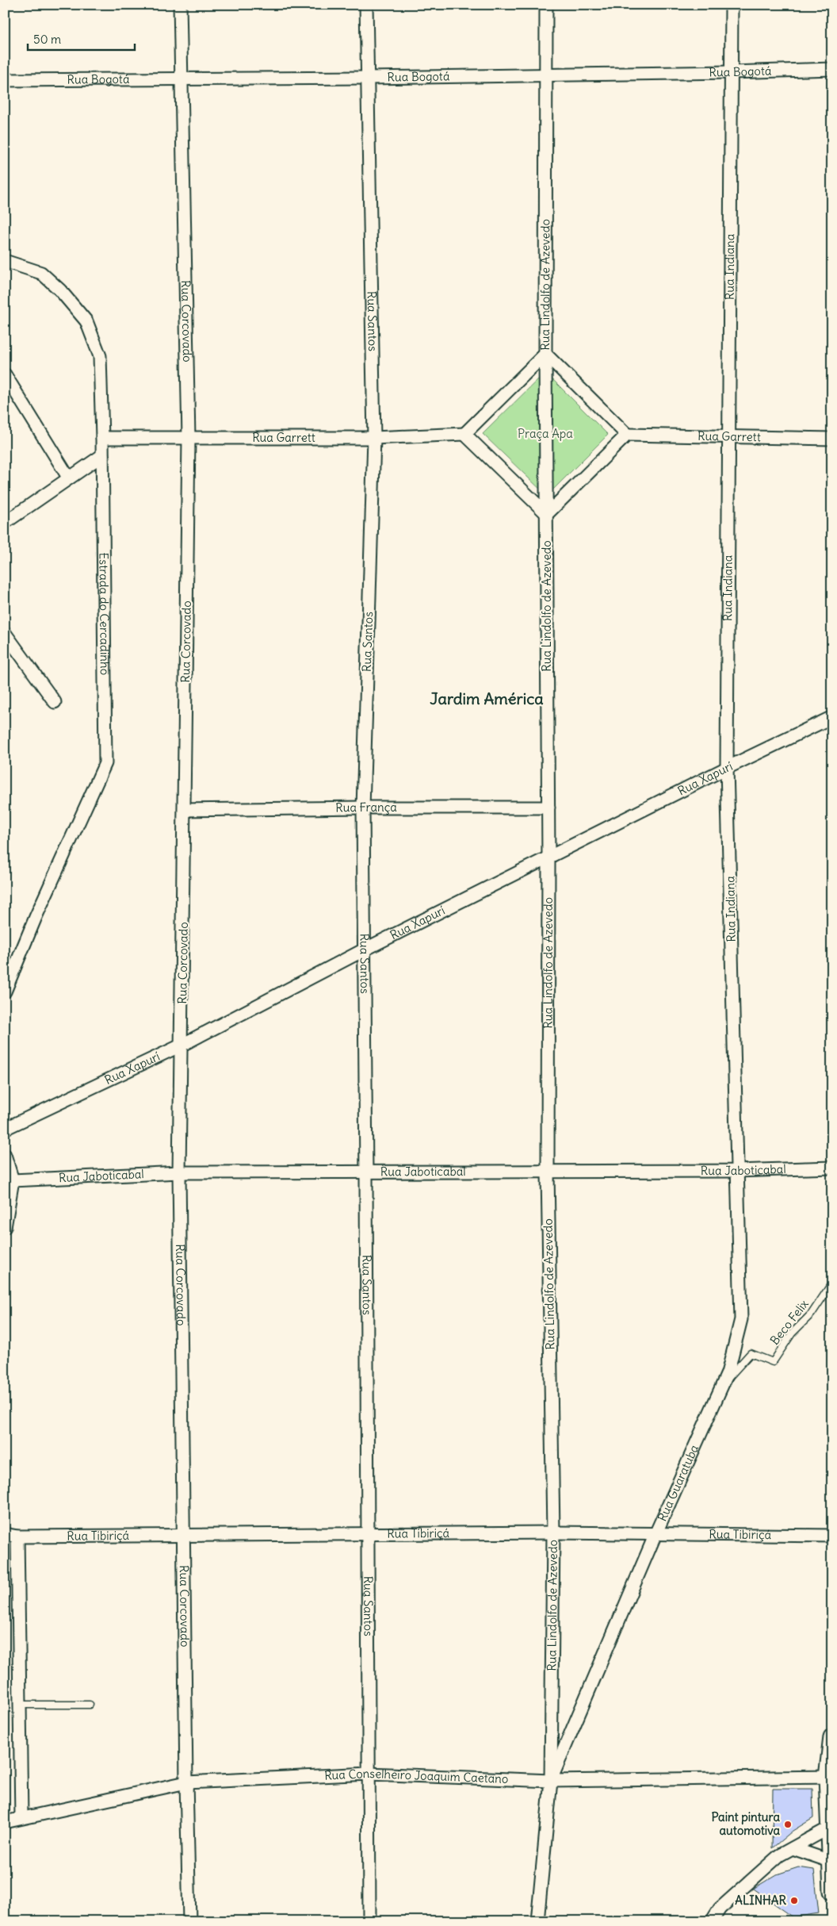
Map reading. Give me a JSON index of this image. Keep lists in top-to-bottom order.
{
  "streets": {
    "street": [
      "Rua Bogotá",
      "Rua Indiana",
      "Rua Lindolfo de Azevedo",
      "Rua Corcovado",
      "Rua Santos",
      "Rua Garrett",
      "Estrada do Cercadinho",
      "Rua Xapurí",
      "Rua França",
      "Rua Jaboticabal",
      "Rua Guaratuba",
      "Rua Tibiriçá",
      "Rua Conselheiro Joaquim Caetano"
    ],
    "lane": ["Beco Felix"]
  },
  "crossings": [
    ["Rua Bogotá", "Rua Indiana"],
    ["Rua Bogotá", "Rua Lindolfo de Azevedo"],
    ["Rua Bogotá", "Rua Corcovado"],
    ["Rua Bogotá", "Rua Santos"],
    ["Rua Indiana", "Rua Garrett"],
    ["Rua Indiana", "Rua Xapurí"],
    ["Rua Indiana", "Rua Jaboticabal"],
    ["Rua Indiana", "Rua Guaratuba"],
    ["Rua Lindolfo de Azevedo", "Rua Xapurí"],
    ["Rua Lindolfo de Azevedo", "Rua França"],
    ["Rua Lindolfo de Azevedo", "Rua Jaboticabal"],
    ["Rua Lindolfo de Azevedo", "Rua Guaratuba"],
    ["Rua Lindolfo de Azevedo", "Rua Tibiriçá"],
    ["Rua Lindolfo de Azevedo", "Rua Conselheiro Joaquim Caetano"],
    ["Rua Corcovado", "Rua Garrett"],
    ["Rua Corcovado", "Rua Xapurí"],
    ["Rua Corcovado", "Rua França"],
    ["Rua Corcovado", "Rua Jaboticabal"],
    ["Rua Corcovado", "Rua Tibiriçá"],
    ["Rua Corcovado", "Rua Conselheiro Joaquim Caetano"],
    ["Rua Santos", "Rua Garrett"],
    ["Rua Santos", "Rua Xapurí"],
    ["Rua Santos", "Rua França"],
    ["Rua Santos", "Rua Jaboticabal"],
    ["Rua Santos", "Rua Tibiriçá"],
    ["Rua Santos", "Rua Conselheiro Joaquim Caetano"],
    ["Rua Garrett", "Estrada do Cercadinho"],
    ["Rua Jaboticabal", "Rua Guaratuba"],
    ["Beco Felix", "Rua Guaratuba"],
    ["Rua Guaratuba", "Rua Tibiriçá"],
    ["Rua Guaratuba", "Rua Conselheiro Joaquim Caetano"]
  ],
  "districts": ["Jardim América"],
  "parks": ["Praça Apa"],
  "places": ["Paint pintura automotiva", "ALINHAR"],
  "scale_bar": "50 m"
}
